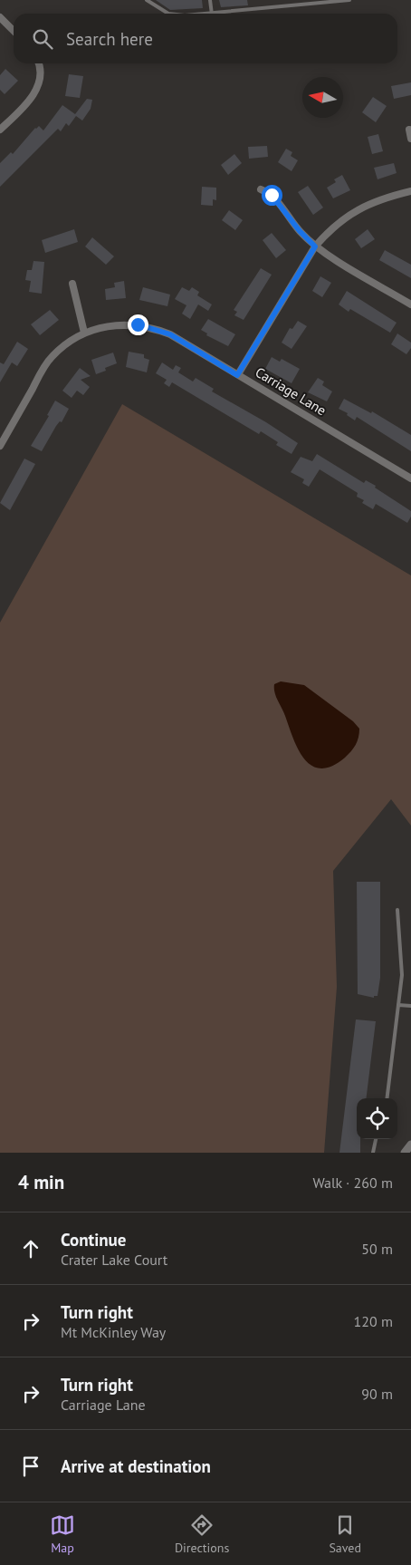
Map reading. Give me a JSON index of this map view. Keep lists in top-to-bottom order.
{
  "streets": {
    "street": ["Carriage Lane"]
  },
  "north": "left",
  "page": {
    "search": "Search here",
    "heading": ["4 min", "Walk · 260 m"],
    "list": [
      ["Continue", "Crater Lake Court", "50 m"],
      ["Turn right", "Mt McKinley Way", "120 m"],
      ["Turn right", "Carriage Lane", "90 m"],
      "Arrive at destination"
    ],
    "nav": ["Map", "Directions", "Saved"]
  }
}
